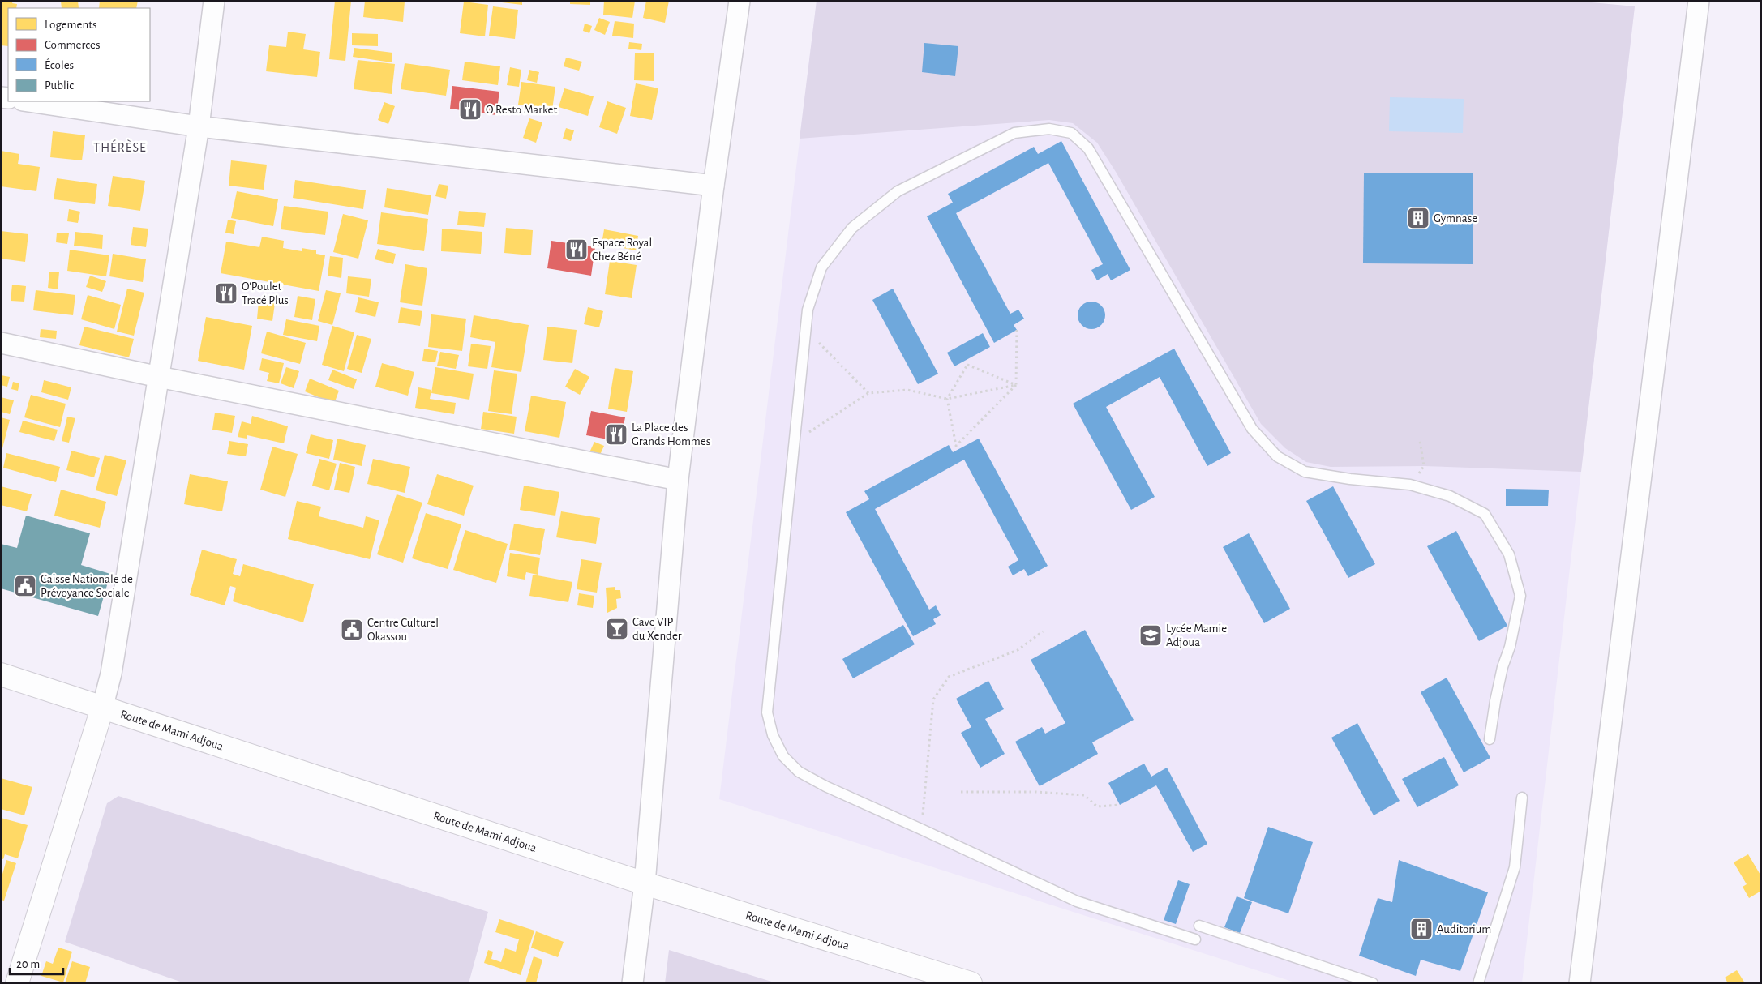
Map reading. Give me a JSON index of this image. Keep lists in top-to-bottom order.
{
  "streets": {
    "street": ["Route de Mami Adjoua"]
  },
  "districts": ["THÉRÈSE"],
  "places": {
    "restaurant": [
      "O Resto Market",
      "Espace Royal Chez Béné",
      "O'Poulet Tracé Plus",
      "La Place des Grands Hommes"
    ],
    "building": ["Gymnase", "Auditorium"],
    "public building": ["Caisse Nationale de Prévoyance Sociale", "Centre Culturel Okassou"],
    "bar": ["Cave VIP du Xender"],
    "school or university": ["Lycée Mamie Adjoua"]
  },
  "legend": [
    "Logements",
    "Commerces",
    "Écoles",
    "Public"
  ],
  "scale_bar": "20 m"
}
